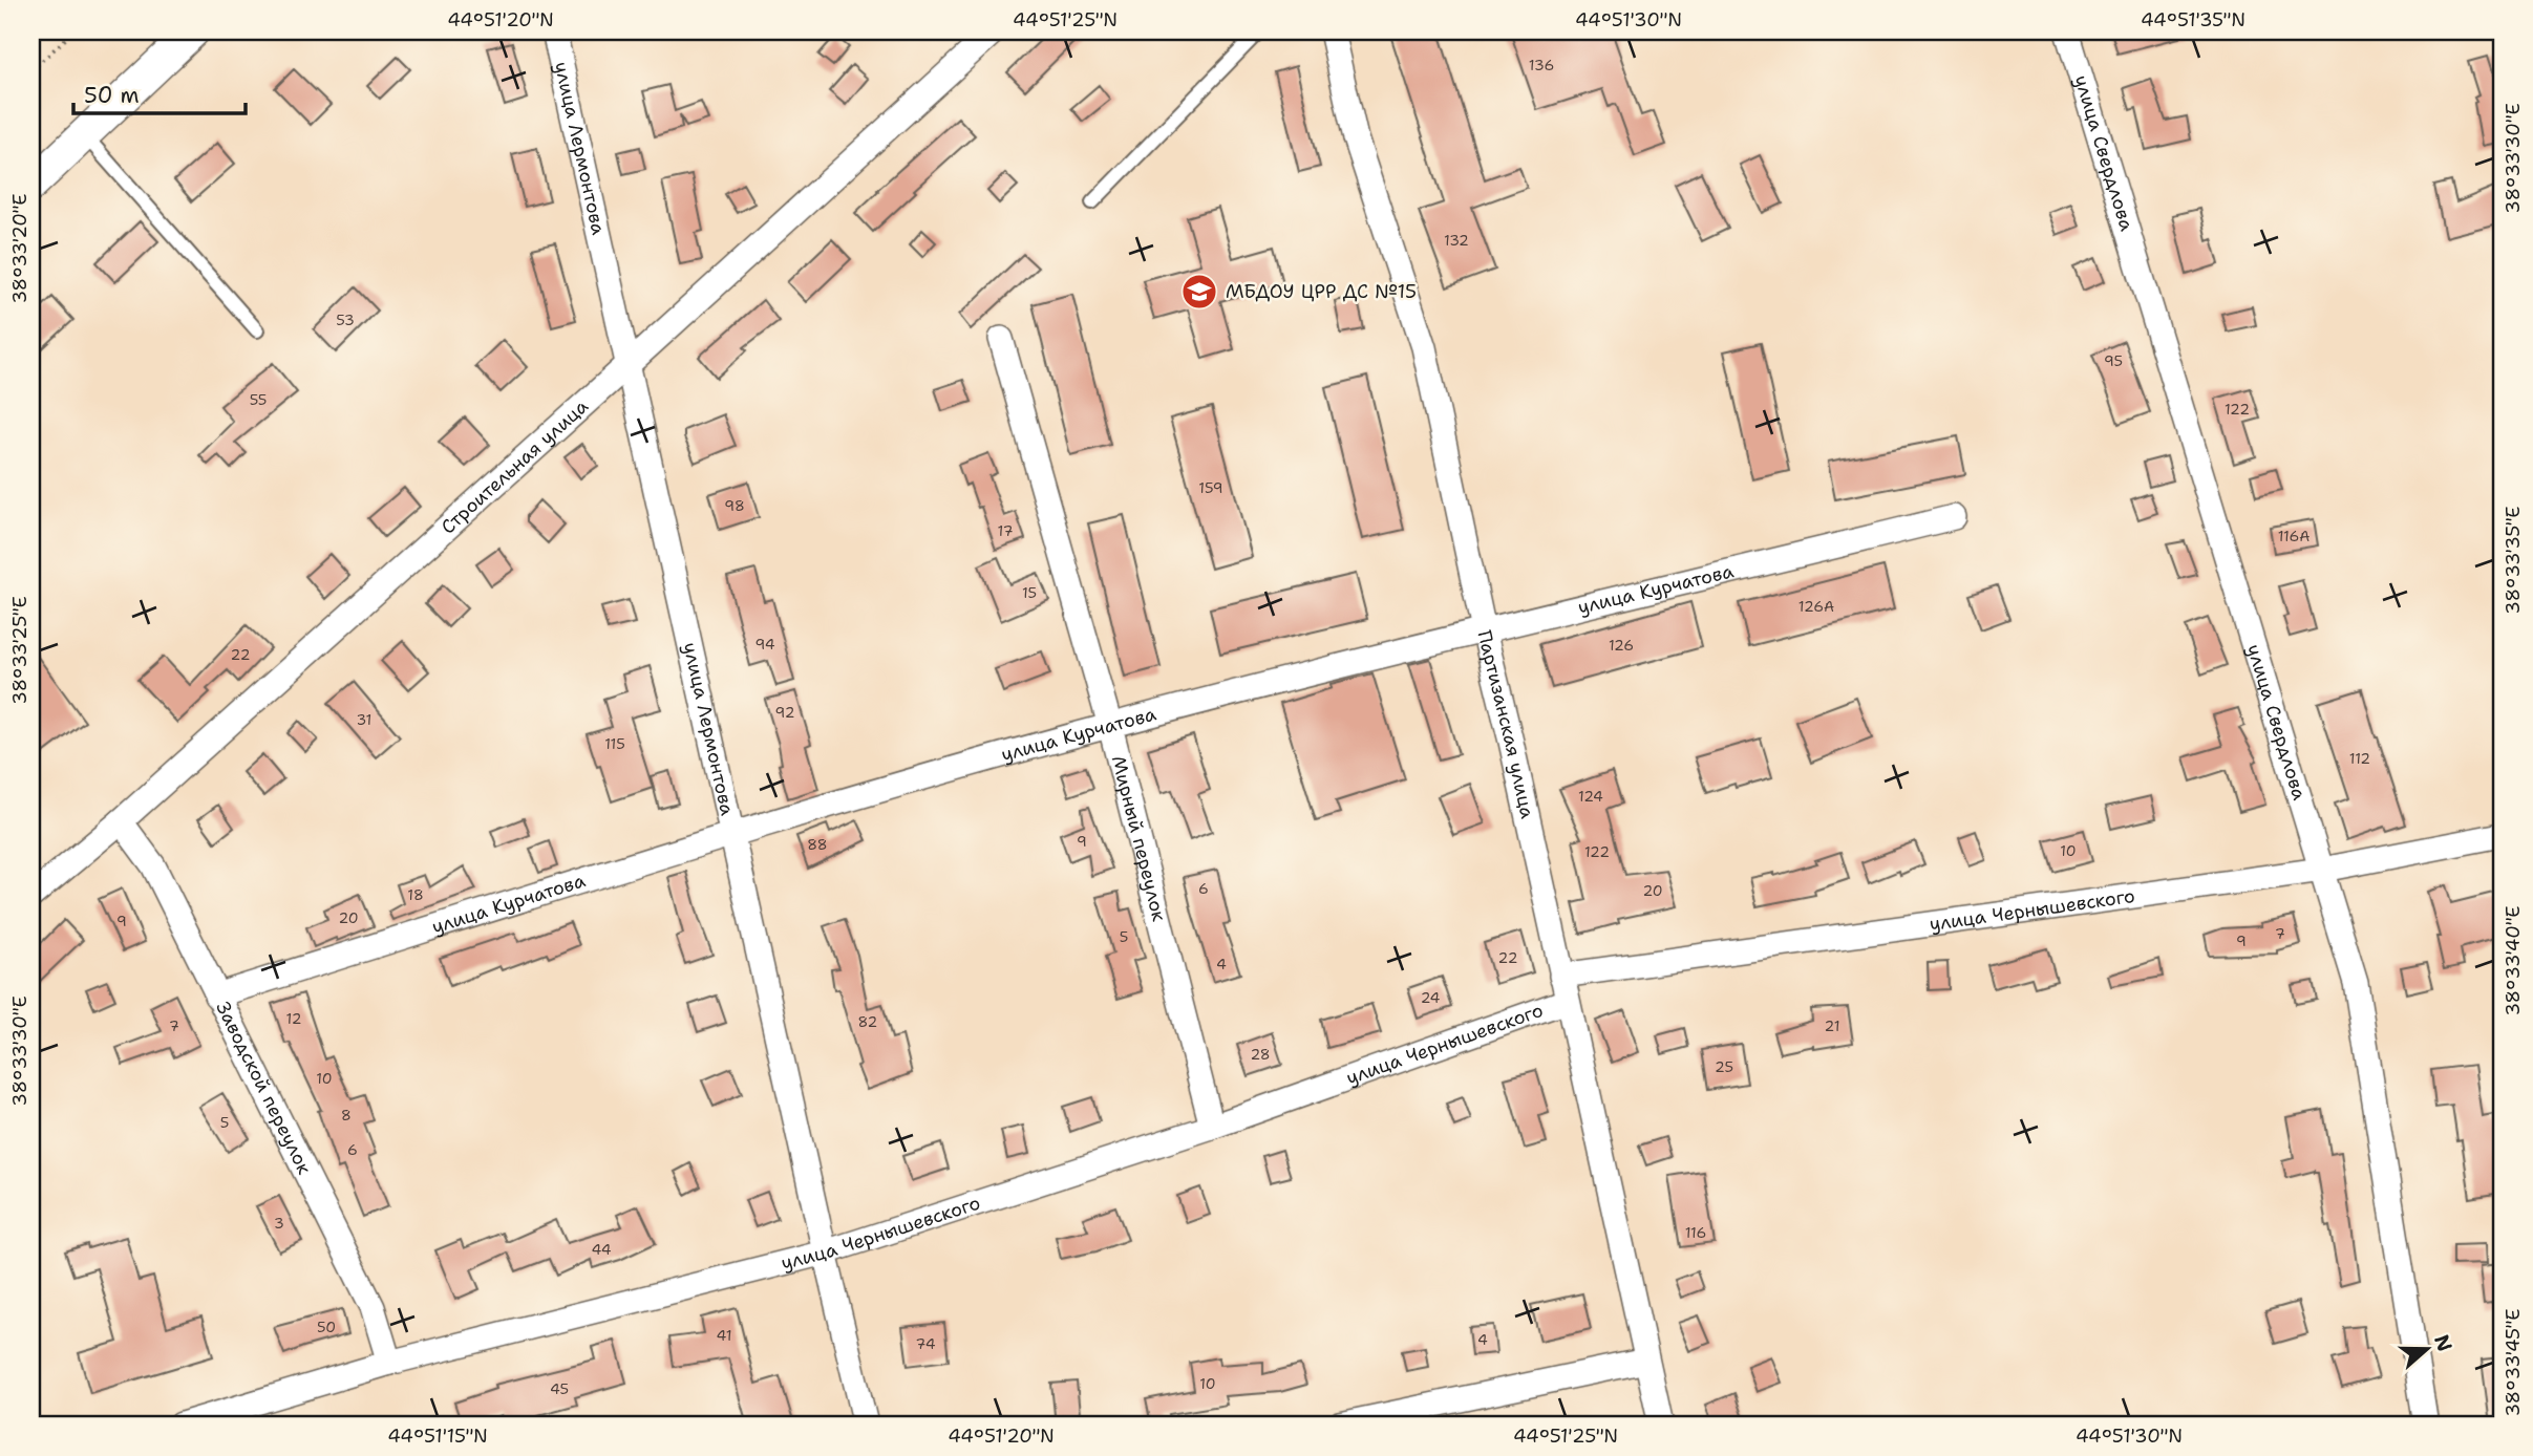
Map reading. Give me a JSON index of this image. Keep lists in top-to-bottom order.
{
  "streets": {
    "street": [
      "улица Лермонтова",
      "улица Свердлова",
      "Строительная улица",
      "улица Курчатова",
      "Партизанская улица",
      "Мирный переулок",
      "улица Чернышевского",
      "Заводской переулок"
    ]
  },
  "crossings": [
    ["улица Лермонтова", "Строительная улица"],
    ["улица Лермонтова", "улица Курчатова"],
    ["улица Лермонтова", "улица Чернышевского"],
    ["улица Свердлова", "улица Чернышевского"],
    ["Строительная улица", "Заводской переулок"],
    ["улица Курчатова", "Партизанская улица"],
    ["улица Курчатова", "Мирный переулок"],
    ["улица Курчатова", "Заводской переулок"],
    ["Партизанская улица", "улица Чернышевского"],
    ["Мирный переулок", "улица Чернышевского"],
    ["улица Чернышевского", "Заводской переулок"]
  ],
  "places": {
    "school or university": ["МБДОУ ЦРР ДС №15"]
  },
  "house_numbers": [
    "136",
    "132",
    "53",
    "95",
    "55",
    "122",
    "159",
    "98",
    "17",
    "116А",
    "15",
    "126А",
    "94",
    "126",
    "22",
    "92",
    "31",
    "115",
    "112",
    "124",
    "9",
    "88",
    "10",
    "122",
    "6",
    "20",
    "18",
    "20",
    "9",
    "7",
    "5",
    "9",
    "22",
    "4",
    "24",
    "12",
    "82",
    "7",
    "21",
    "28",
    "25",
    "10",
    "8",
    "5",
    "6",
    "3",
    "116",
    "44",
    "50",
    "41",
    "4",
    "74",
    "10",
    "45"
  ],
  "scale_bar": "50 m",
  "north": "right",
  "coordinates": [
    "44°51'20\"N",
    "44°51'25\"N",
    "44°51'30\"N",
    "44°51'35\"N",
    "38°33'30\"E",
    "38°33'20\"E",
    "38°33'35\"E",
    "38°33'25\"E",
    "38°33'40\"E",
    "38°33'45\"E",
    "44°51'15\"N"
  ]
}
